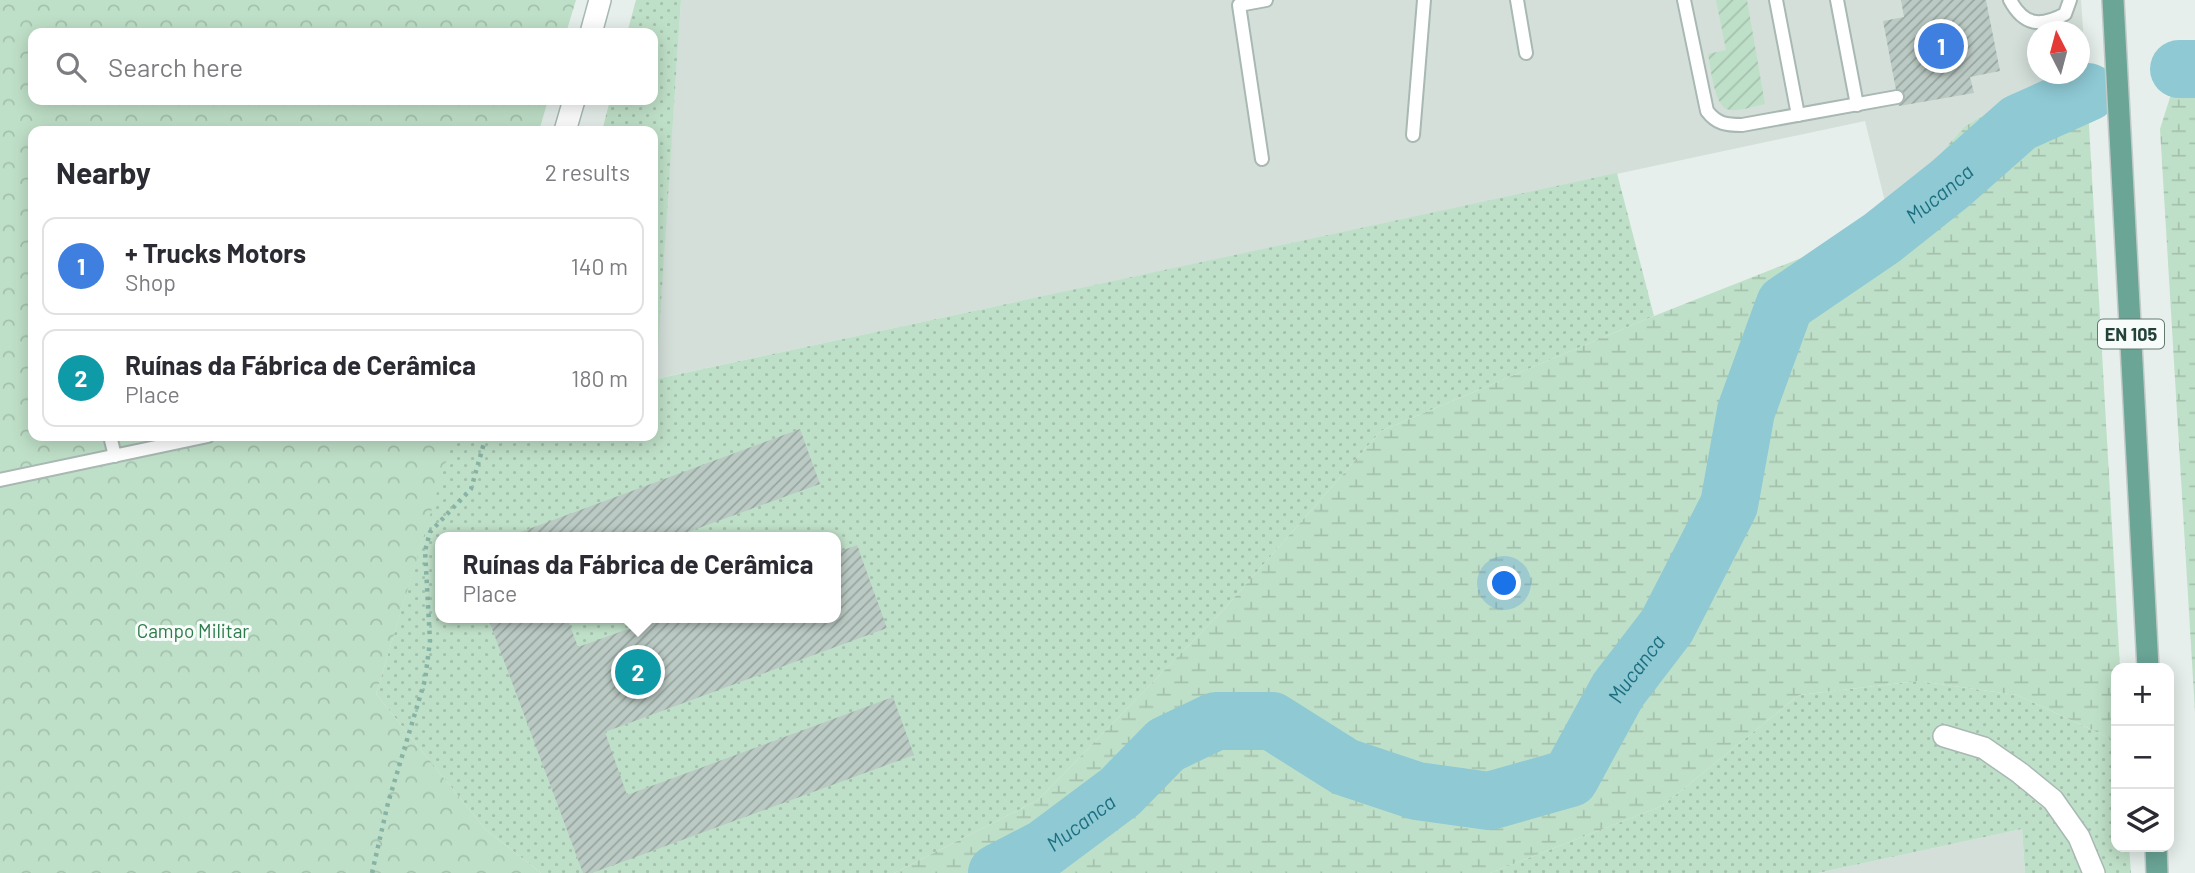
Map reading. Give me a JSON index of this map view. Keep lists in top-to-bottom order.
{
  "streets": {
    "main road": ["EN 105"]
  },
  "water": ["Mucanca"],
  "parks": ["Campo Militar"],
  "north": "top",
  "page": {
    "pins": ["1", "2"],
    "search": "Search here",
    "heading": ["Nearby", "2 results"],
    "list": [
      {
        "mark": "1",
        "name": "+ Trucks Motors",
        "note": "Shop",
        "value": "140 m"
      },
      {
        "mark": "2",
        "name": "Ruínas da Fábrica de Cerâmica",
        "note": "Place",
        "value": "180 m"
      }
    ],
    "popup": ["Ruínas da Fábrica de Cerâmica", "Place"],
    "map_buttons": ["+", "−"]
  }
}
